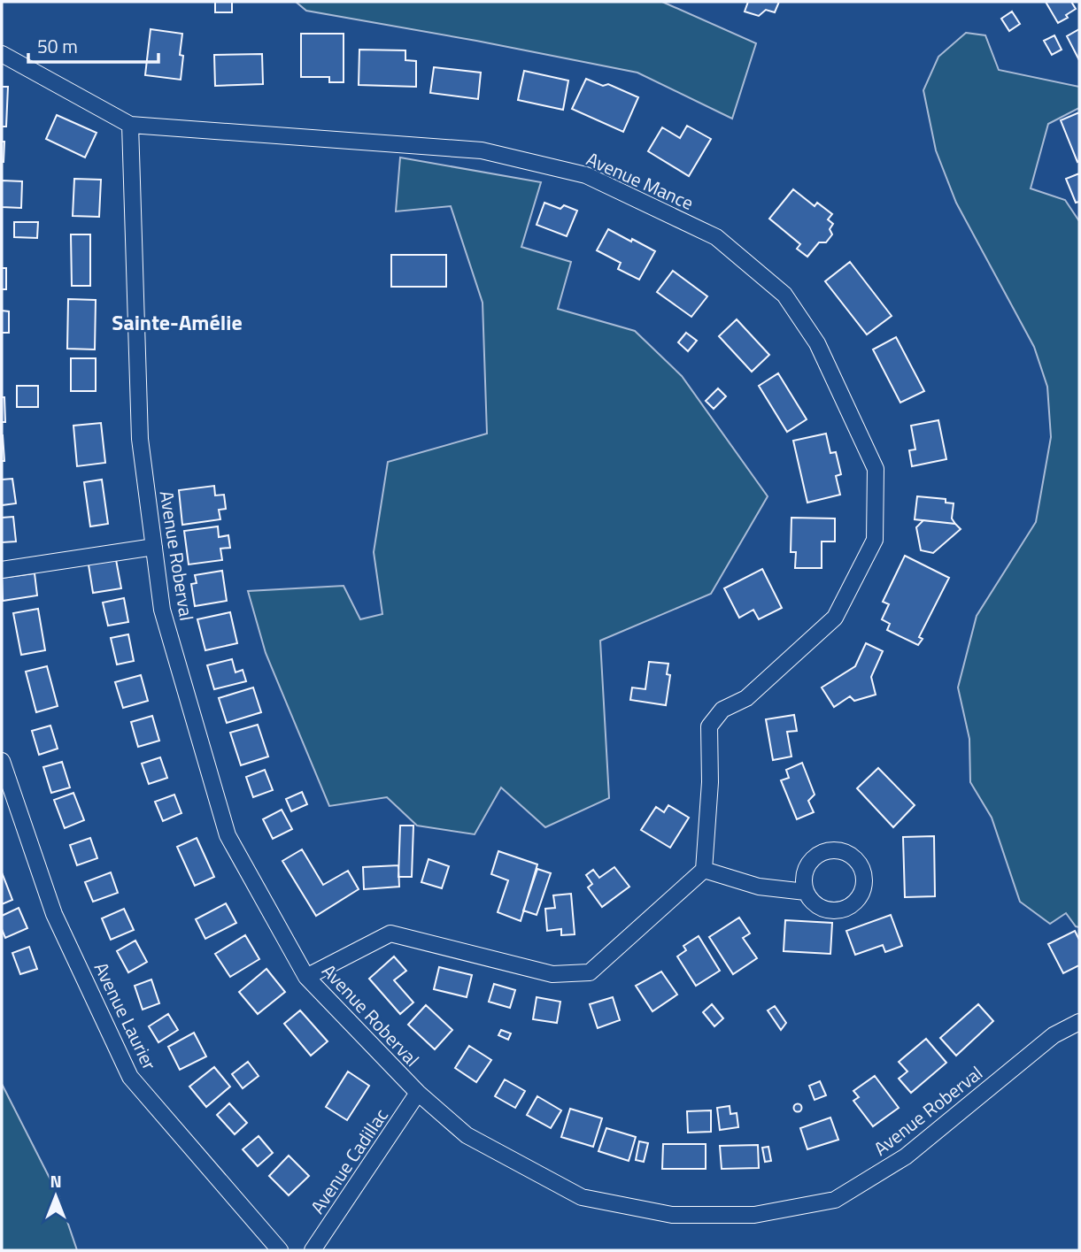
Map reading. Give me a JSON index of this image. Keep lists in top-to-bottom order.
{
  "streets": {
    "street": [
      "Avenue Mance",
      "Avenue Roberval",
      "Avenue Laurier",
      "Avenue Cadillac"
    ]
  },
  "crossings": [
    ["Avenue Mance", "Avenue Roberval"],
    ["Avenue Roberval", "Avenue Cadillac"]
  ],
  "districts": ["Sainte-Amélie"],
  "scale_bar": "50 m",
  "north": "top"
}
